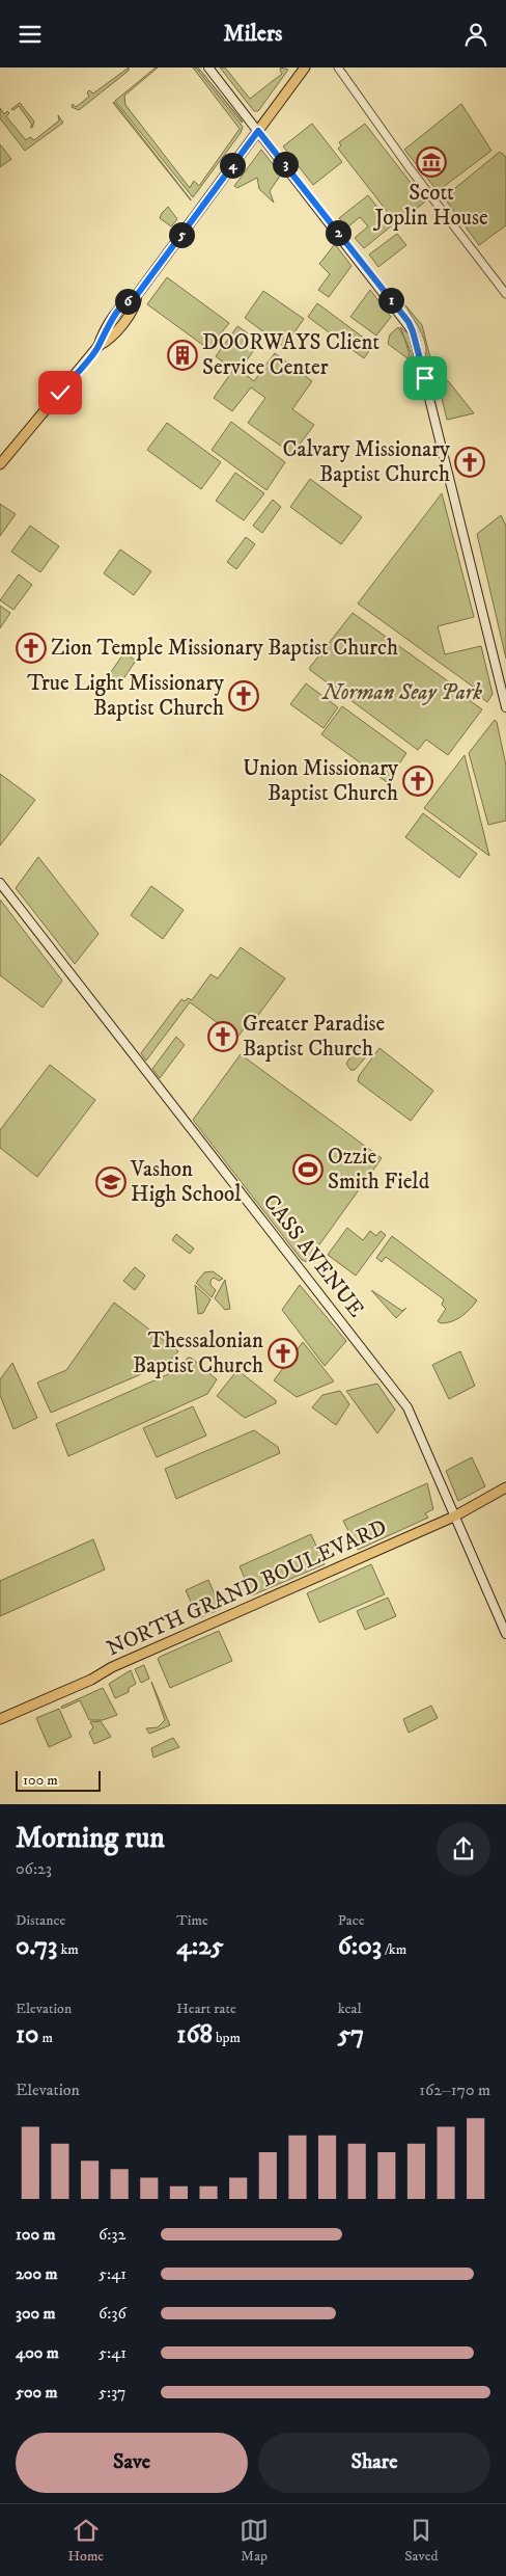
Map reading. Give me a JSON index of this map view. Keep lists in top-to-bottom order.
{
  "streets": {
    "main road": ["CASS AVENUE", "NORTH GRAND BOULEVARD"]
  },
  "crossings": [
    ["CASS AVENUE", "NORTH GRAND BOULEVARD"]
  ],
  "parks": ["Norman Seay Park"],
  "places": {
    "museum": ["Scott Joplin House"],
    "building": ["DOORWAYS Client Service Center"],
    "church": [
      "Calvary Missionary Baptist Church",
      "Zion Temple Missionary Baptist Church",
      "True Light Missionary Baptist Church",
      "Union Missionary Baptist Church",
      "Greater Paradise Baptist Church",
      "Thessalonian Baptist Church"
    ],
    "sports": ["Ozzie Smith Field"],
    "school or university": ["Vashon High School"]
  },
  "scale_bar": "100 m",
  "page": {
    "header": "Milers",
    "pins": [
      "3",
      "4",
      "2",
      "5",
      "1",
      "6"
    ],
    "scale": "100 m",
    "heading": ["Morning run", "06:23"],
    "stats": [
      ["Distance", "0.73 km"],
      ["Time", "4:25"],
      ["Pace", "6:03 /km"],
      ["Elevation", "10 m"],
      ["Heart rate", "168 bpm"],
      ["kcal", "57"]
    ],
    "chart": ["Elevation", "162–170 m"],
    "list": [
      {
        "name": "100 m",
        "note": "6:32"
      },
      {
        "name": "200 m",
        "note": "5:41"
      },
      {
        "name": "300 m",
        "note": "6:36"
      },
      {
        "name": "400 m",
        "note": "5:41"
      },
      {
        "name": "500 m",
        "note": "5:37"
      }
    ],
    "buttons": ["Save", "Share"],
    "tabs": ["Home", "Map", "Saved"]
  }
}
